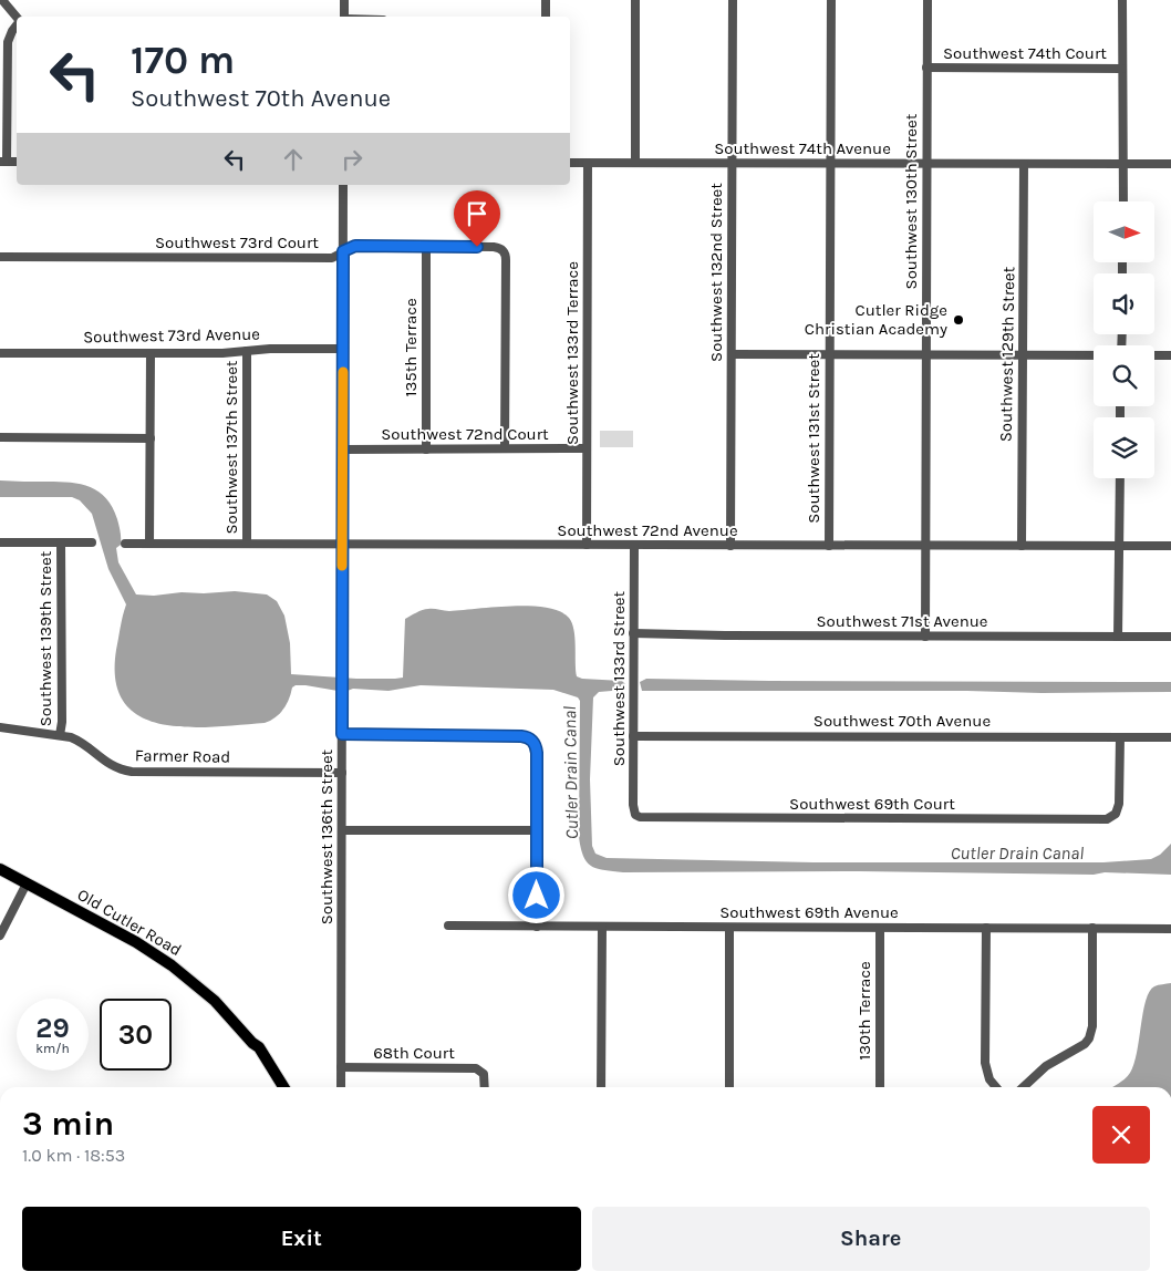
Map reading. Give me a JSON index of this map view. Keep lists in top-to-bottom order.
{
  "streets": {
    "main road": ["Old Cutler Road"],
    "street": [
      "Southwest 74th Court",
      "Southwest 74th Avenue",
      "Southwest 130th Street",
      "Southwest 73rd Court",
      "Southwest 132nd Street",
      "Southwest 73rd Avenue",
      "135th Terrace",
      "Southwest 133rd Terrace",
      "Southwest 129th Street",
      "Southwest 72nd Court",
      "Southwest 131st Street",
      "Southwest 137th Street",
      "Southwest 72nd Avenue",
      "Southwest 71st Avenue",
      "Southwest 139th Street",
      "Southwest 133rd Street",
      "Southwest 70th Avenue",
      "Farmer Road",
      "Southwest 69th Court",
      "Southwest 136th Street",
      "Southwest 69th Avenue",
      "130th Terrace",
      "68th Court"
    ]
  },
  "crossings": [
    ["Southwest 74th Court", "Southwest 130th Street"],
    ["Southwest 74th Avenue", "Southwest 130th Street"],
    ["Southwest 74th Avenue", "Southwest 132nd Street"],
    ["Southwest 74th Avenue", "Southwest 133rd Terrace"],
    ["Southwest 74th Avenue", "Southwest 129th Street"],
    ["Southwest 74th Avenue", "Southwest 131st Street"],
    ["Southwest 130th Street", "Southwest 72nd Avenue"],
    ["Southwest 130th Street", "Southwest 71st Avenue"],
    ["Southwest 73rd Court", "135th Terrace"],
    ["Southwest 73rd Court", "Southwest 72nd Court"],
    ["Southwest 73rd Court", "Southwest 136th Street"],
    ["Southwest 132nd Street", "Southwest 72nd Avenue"],
    ["Southwest 73rd Avenue", "Southwest 137th Street"],
    ["Southwest 73rd Avenue", "Southwest 136th Street"],
    ["135th Terrace", "Southwest 72nd Court"],
    ["Southwest 133rd Terrace", "Southwest 72nd Court"],
    ["Southwest 133rd Terrace", "Southwest 72nd Avenue"],
    ["Southwest 129th Street", "Southwest 72nd Avenue"],
    ["Southwest 72nd Court", "Southwest 136th Street"],
    ["Southwest 131st Street", "Southwest 72nd Avenue"],
    ["Southwest 137th Street", "Southwest 72nd Avenue"],
    ["Southwest 72nd Avenue", "Southwest 133rd Street"],
    ["Southwest 72nd Avenue", "Southwest 136th Street"],
    ["Southwest 71st Avenue", "Southwest 133rd Street"],
    ["Southwest 139th Street", "Farmer Road"],
    ["Southwest 133rd Street", "Southwest 70th Avenue"],
    ["Southwest 133rd Street", "Southwest 69th Court"],
    ["Southwest 70th Avenue", "Southwest 69th Court"],
    ["Farmer Road", "Southwest 136th Street"],
    ["Southwest 136th Street", "68th Court"],
    ["Southwest 69th Avenue", "130th Terrace"]
  ],
  "water": ["Cutler Drain Canal"],
  "places": ["Cutler Ridge Christian Academy"],
  "north": "right",
  "page": {
    "turn": ["170 m", "Southwest 70th Avenue"],
    "speed": "29 km/h",
    "limit": "30",
    "heading": ["3 min", "1.0 km · 18:53"],
    "buttons": ["Exit", "Share"]
  }
}
